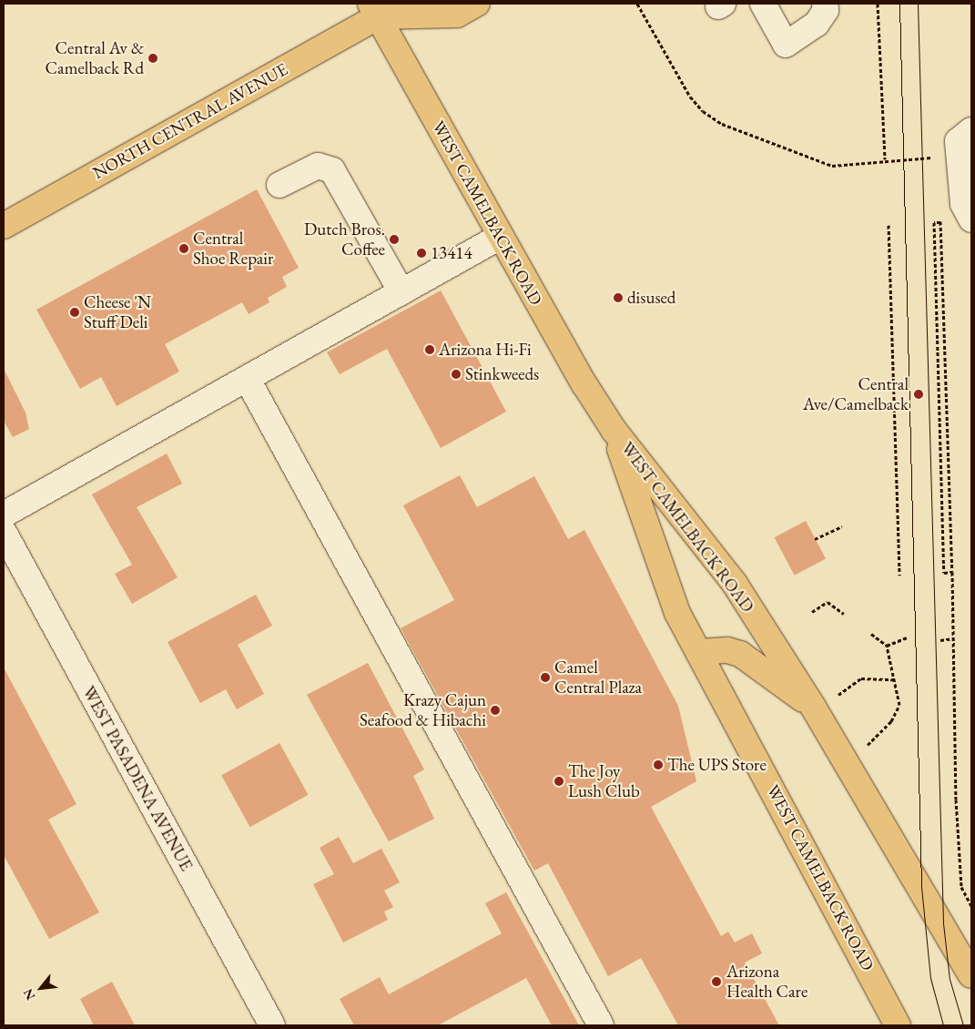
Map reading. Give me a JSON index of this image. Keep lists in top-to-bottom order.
{
  "streets": {
    "main road": ["NORTH CENTRAL AVENUE", "WEST CAMELBACK ROAD"],
    "street": ["WEST PASADENA AVENUE"]
  },
  "crossings": [
    ["NORTH CENTRAL AVENUE", "WEST CAMELBACK ROAD"]
  ],
  "places": [
    "Central Av & Camelback Rd",
    "Dutch Bros. Coffee",
    "Central Shoe Repair",
    "13414",
    "disused",
    "Cheese 'N Stuff Deli",
    "Arizona Hi-Fi",
    "Stinkweeds",
    "Central Ave/Camelback",
    "Camel Central Plaza",
    "Krazy Cajun Seafood & Hibachi",
    "The UPS Store",
    "The Joy Lush Club",
    "Arizona Health Care"
  ],
  "north": "bottom left"
}
